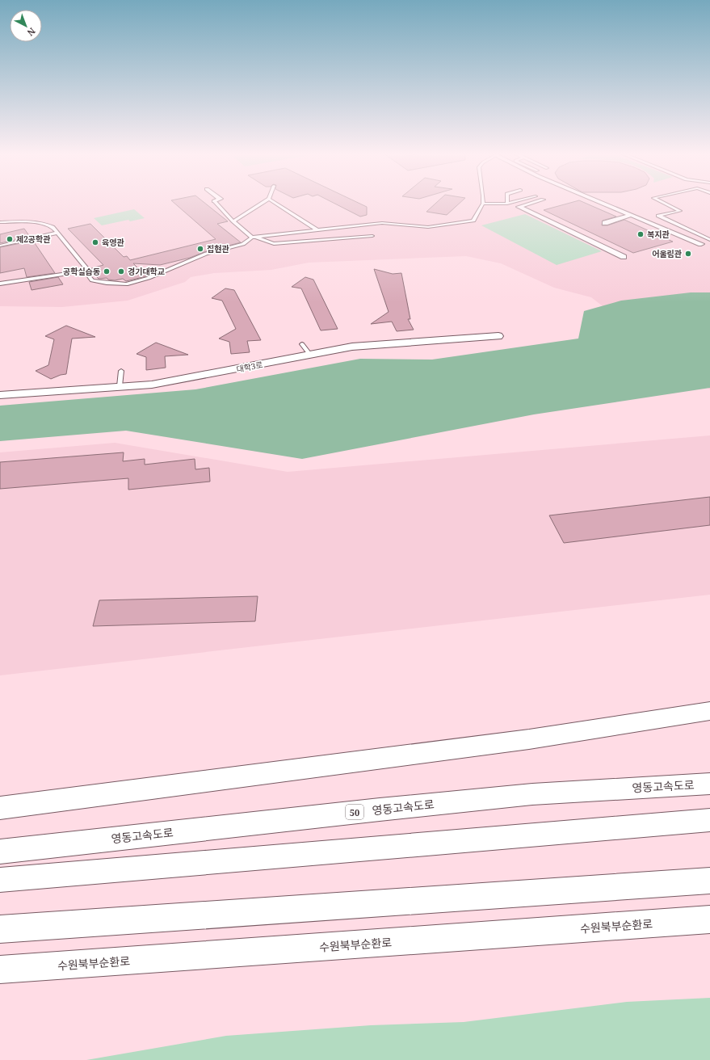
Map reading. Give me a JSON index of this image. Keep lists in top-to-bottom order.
{
  "streets": {
    "highway": ["영동고속도로", "50", "수원북부순환로"],
    "street": ["대학3로"]
  },
  "places": [
    "복지관",
    "제2공학관",
    "육영관",
    "집현관",
    "어울림관",
    "공학실습동",
    "경기대학교"
  ],
  "north": "bottom right"
}
